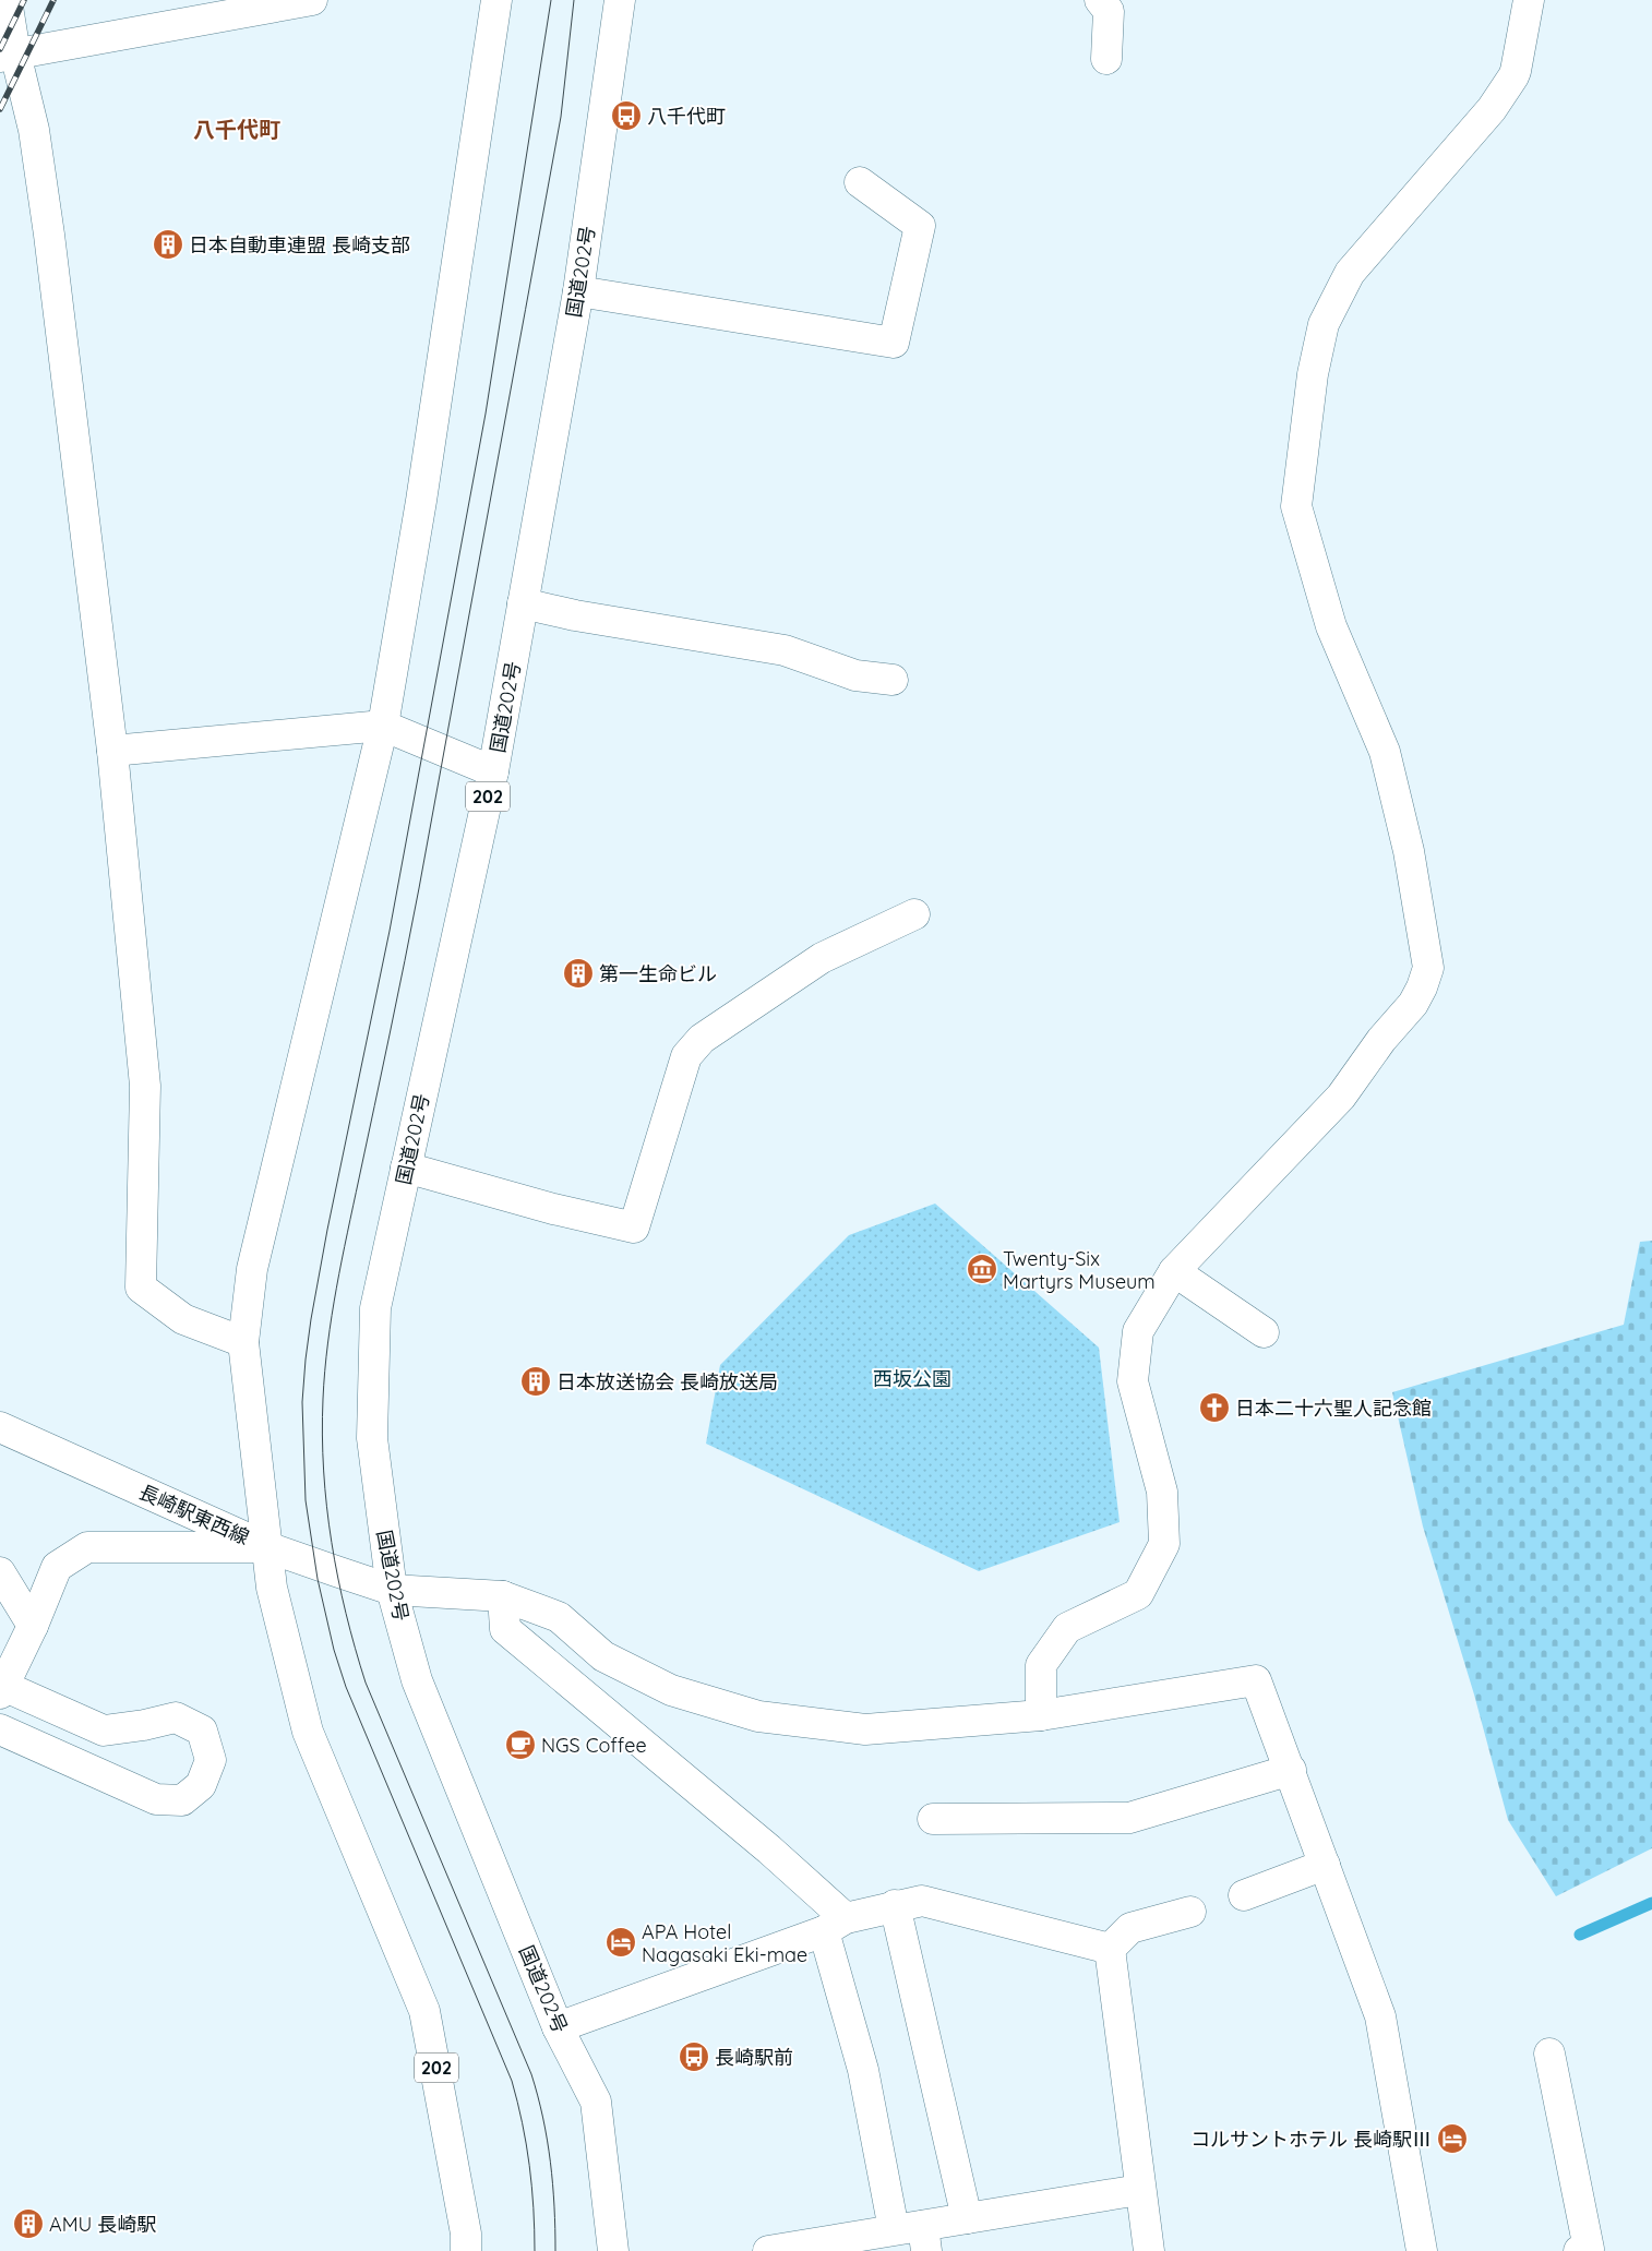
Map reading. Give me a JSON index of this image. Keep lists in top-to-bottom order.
{
  "streets": {
    "main road": ["国道202号", "202", "長崎駅東西線"]
  },
  "crossings": [
    ["国道202号", "長崎駅東西線"],
    ["202", "長崎駅東西線"]
  ],
  "districts": ["八千代町"],
  "parks": ["西坂公園"],
  "places": {
    "bus stop": ["八千代町", "長崎駅前"],
    "building": [
      "日本自動車連盟 長崎支部",
      "第一生命ビル",
      "日本放送協会 長崎放送局",
      "AMU 長崎駅"
    ],
    "museum": ["Twenty-Six Martyrs Museum"],
    "church": ["日本二十六聖人記念館"],
    "cafe": ["NGS Coffee"],
    "hotel": ["APA Hotel Nagasaki Eki-mae", "コルサントホテル 長崎駅Ⅲ"]
  }
}
